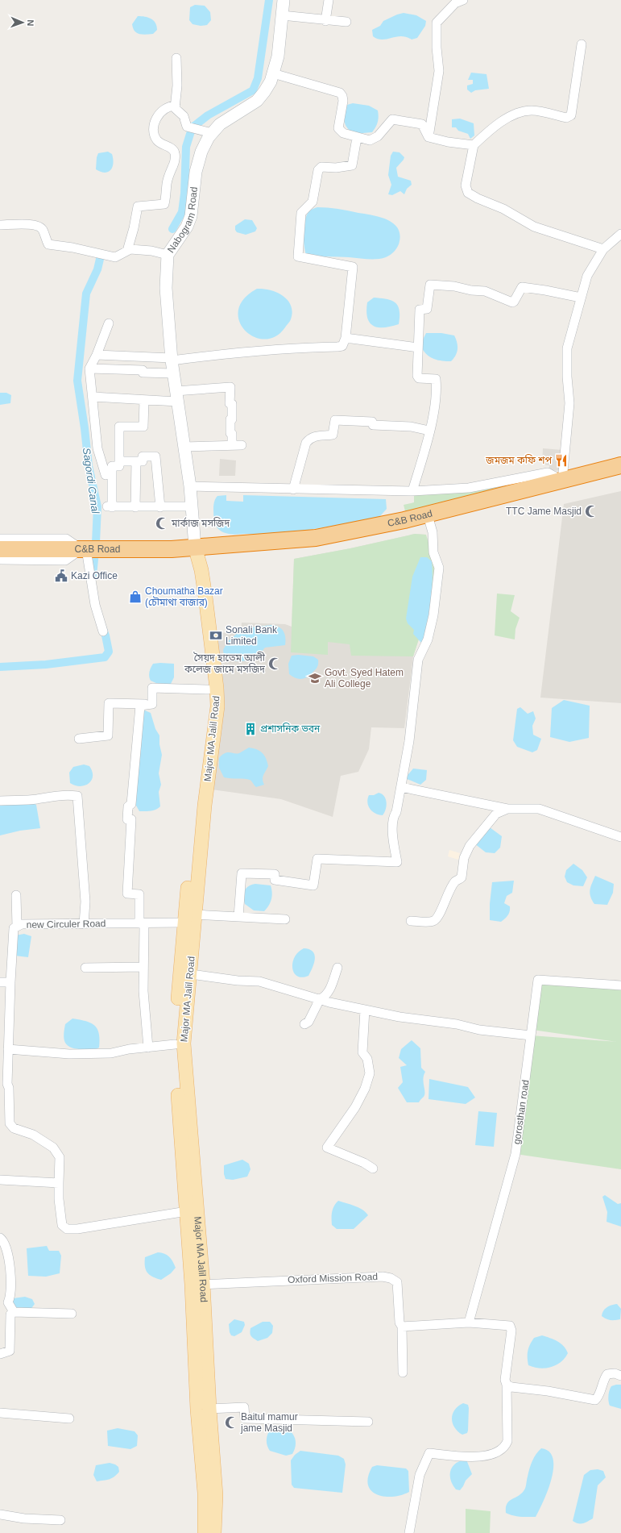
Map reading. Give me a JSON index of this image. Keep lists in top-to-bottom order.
{
  "streets": {
    "highway": ["C&B Road"],
    "main road": ["Nabogram Road", "Major MA Jalil Road"],
    "street": ["new Circuler Road", "gorosthan road", "Oxford Mission Road"]
  },
  "crossings": [
    ["Nabogram Road", "C&B Road"],
    ["Nabogram Road", "Major MA Jalil Road"],
    ["C&B Road", "Major MA Jalil Road"],
    ["Major MA Jalil Road", "new Circuler Road"],
    ["Major MA Jalil Road", "Oxford Mission Road"]
  ],
  "water": ["Sagordi Canal"],
  "places": {
    "restaurant": ["জমজম কফি শপ"],
    "mosque": [
      "TTC Jame Masjid",
      "মার্কাজ মসজিদ",
      "সৈয়দ হাতেম আলী কলেজ জামে মসজিদ",
      "Baitul mamur jame Masjid"
    ],
    "public building": ["Kazi Office"],
    "shop": ["Choumatha Bazar (চৌমাথা বাজার)"],
    "bank": ["Sonali Bank Limited"],
    "school or university": ["Govt. Syed Hatem Ali College"],
    "building": ["প্রশাসনিক ভবন"]
  },
  "north": "right"
}
